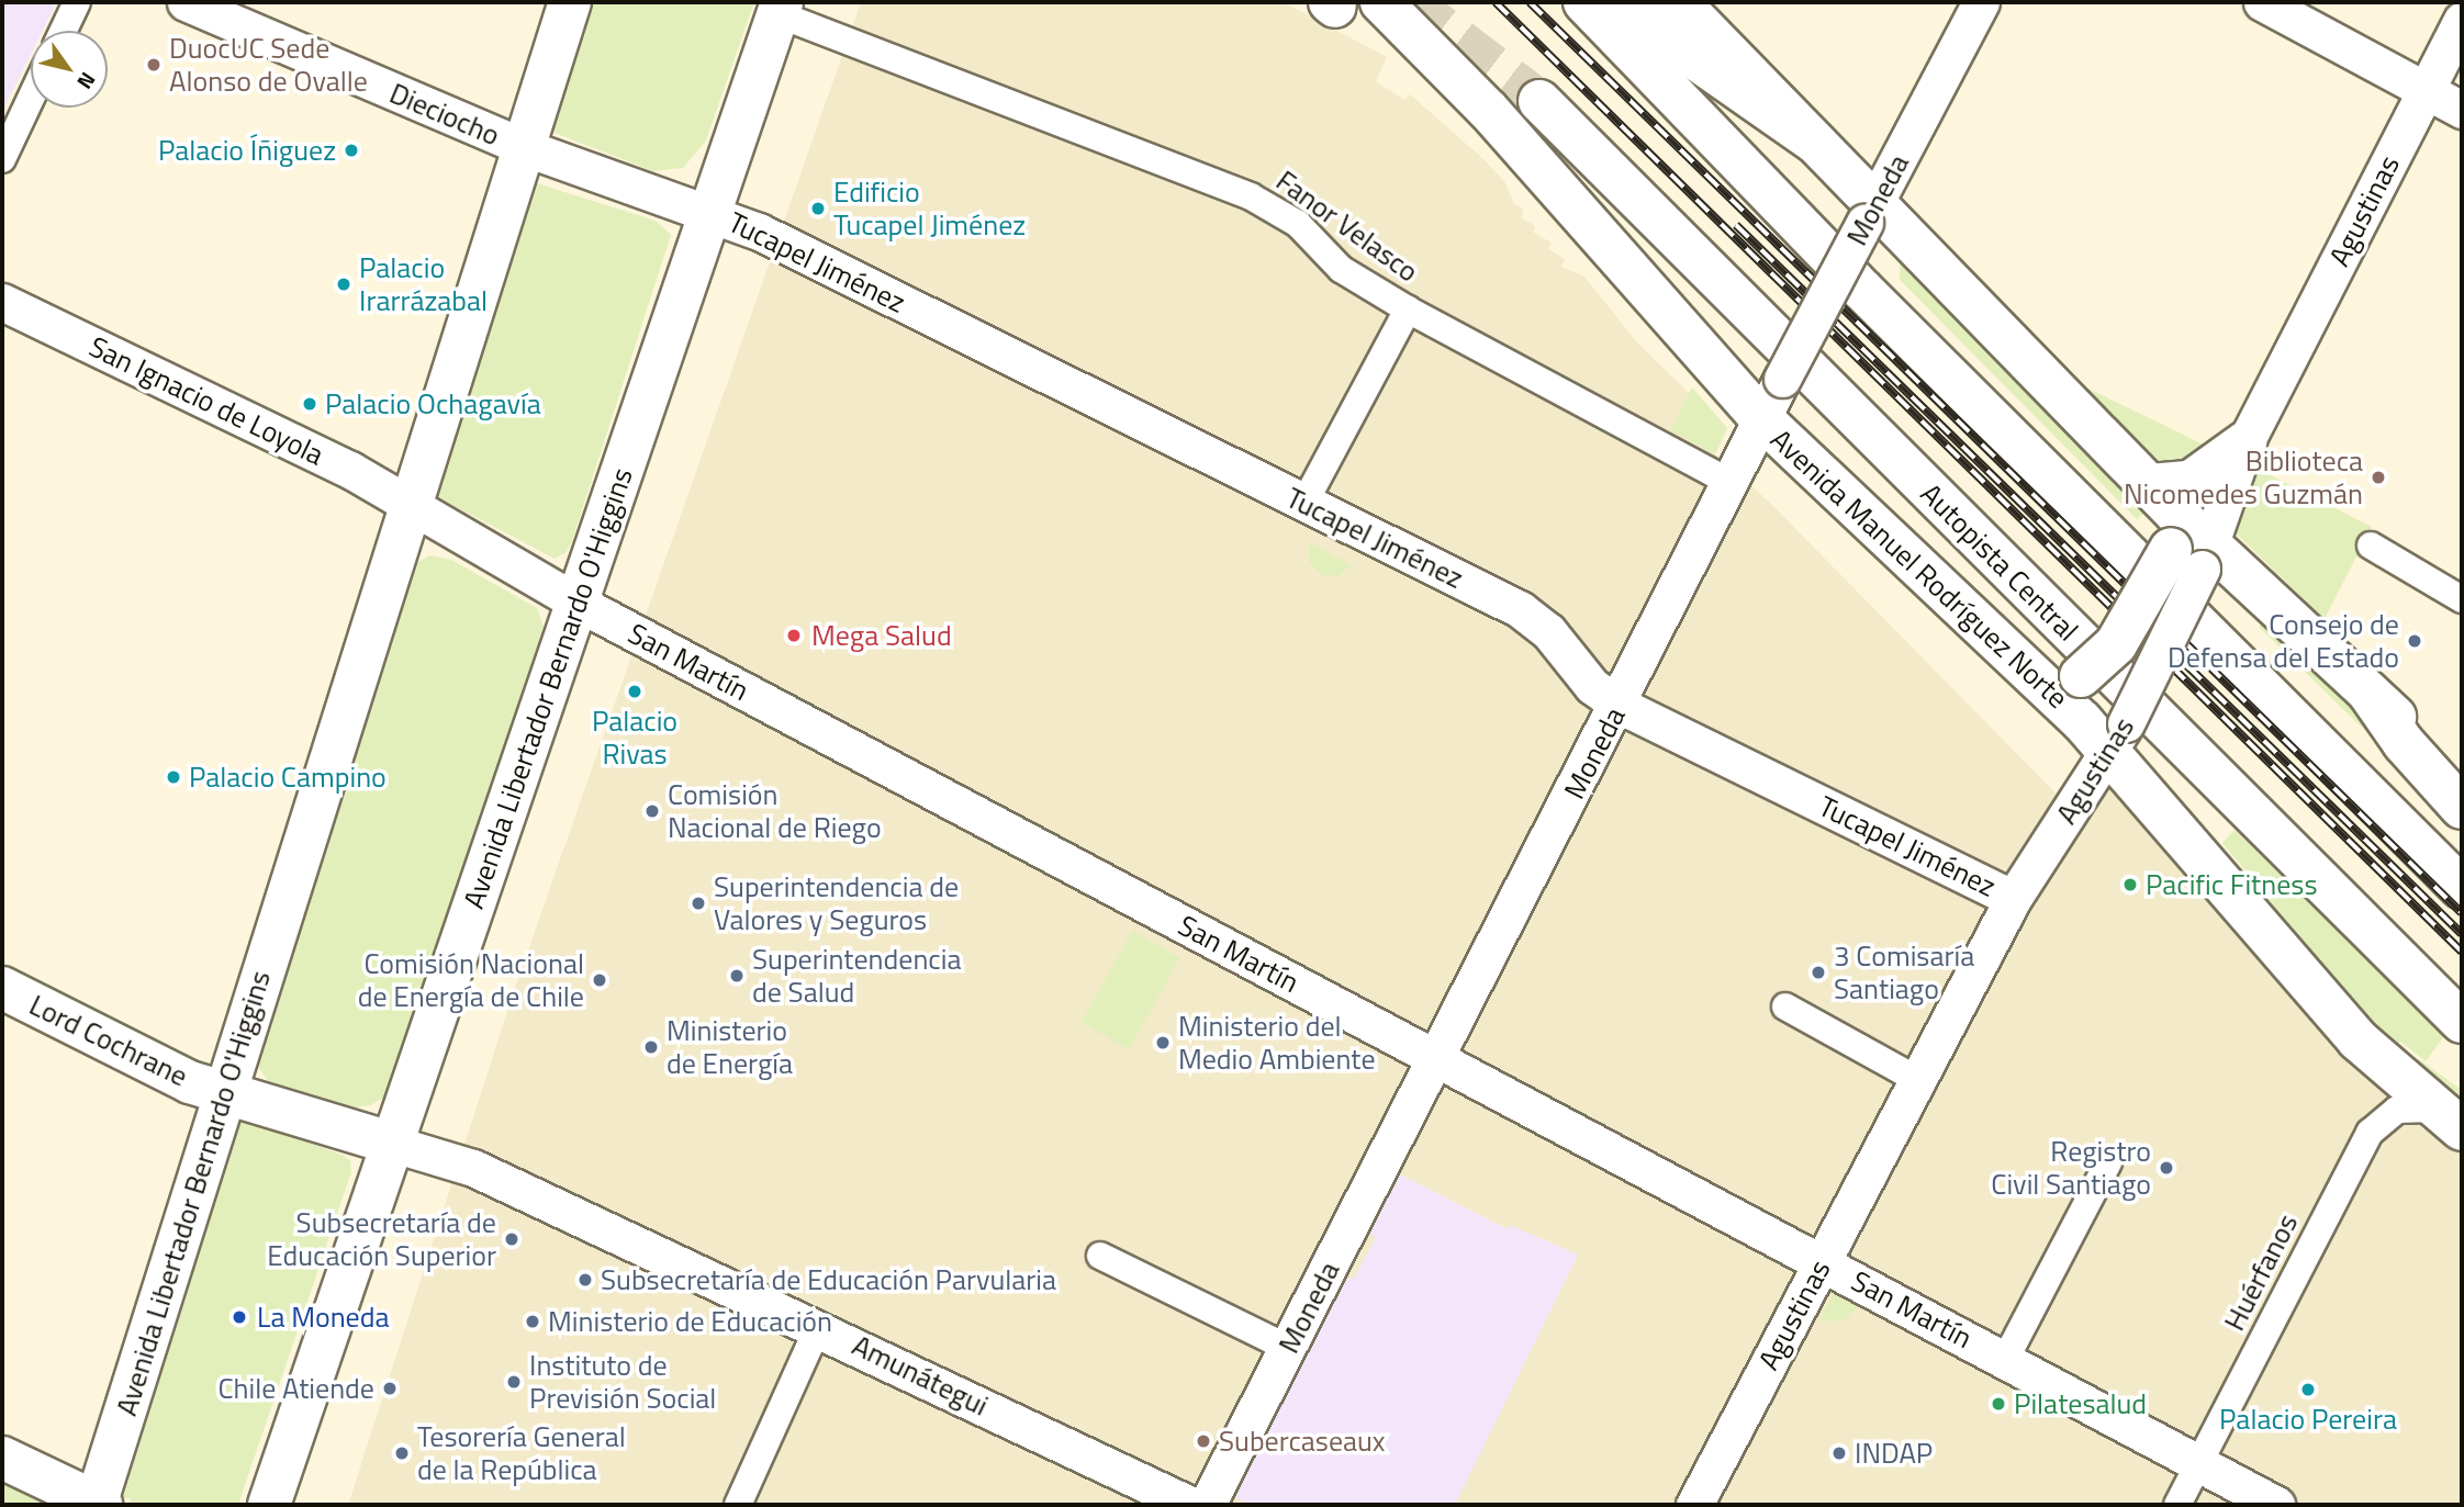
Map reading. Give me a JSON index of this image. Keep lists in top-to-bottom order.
{
  "streets": {
    "main road": [
      "Autopista Central",
      "Avenida Manuel Rodríguez Norte",
      "Avenida Libertador Bernardo O'Higgins",
      "Lord Cochrane"
    ],
    "street": [
      "Dieciocho",
      "Moneda",
      "Agustinas",
      "Fanor Velasco",
      "Tucapel Jiménez",
      "San Ignacio de Loyola",
      "San Martín",
      "Huérfanos",
      "Amunátegui"
    ]
  },
  "crossings": [
    ["Dieciocho", "Tucapel Jiménez"],
    ["Dieciocho", "Avenida Libertador Bernardo O'Higgins"],
    ["Moneda", "Fanor Velasco"],
    ["Moneda", "Tucapel Jiménez"],
    ["Moneda", "Avenida Manuel Rodríguez Norte"],
    ["Moneda", "San Martín"],
    ["Agustinas", "Tucapel Jiménez"],
    ["Agustinas", "Avenida Manuel Rodríguez Norte"],
    ["Agustinas", "San Martín"],
    ["Fanor Velasco", "Avenida Libertador Bernardo O'Higgins"],
    ["Tucapel Jiménez", "Avenida Libertador Bernardo O'Higgins"],
    ["San Ignacio de Loyola", "San Martín"],
    ["San Ignacio de Loyola", "Avenida Libertador Bernardo O'Higgins"],
    ["Avenida Manuel Rodríguez Norte", "Huérfanos"],
    ["San Martín", "Avenida Libertador Bernardo O'Higgins"],
    ["San Martín", "Huérfanos"],
    ["Avenida Libertador Bernardo O'Higgins", "Lord Cochrane"],
    ["Avenida Libertador Bernardo O'Higgins", "Amunátegui"],
    ["Lord Cochrane", "Amunátegui"]
  ],
  "places": [
    "DuocUC Sede Alonso de Ovalle",
    "Palacio Íñiguez",
    "Edificio Tucapel Jiménez",
    "Palacio Irarrázabal",
    "Palacio Ochagavía",
    "Biblioteca Nicomedes Guzmán",
    "Mega Salud",
    "Consejo de Defensa del Estado",
    "Palacio Rivas",
    "Palacio Campino",
    "Comisión Nacional de Riego",
    "Pacific Fitness",
    "Superintendencia de Valores y Seguros",
    "3 Comisaría Santiago",
    "Superintendencia de Salud",
    "Comisión Nacional de Energía de Chile",
    "Ministerio del Medio Ambiente",
    "Ministerio de Energía",
    "Registro Civil Santiago",
    "Subsecretaría de Educación Superior",
    "Subsecretaría de Educación Parvularia",
    "La Moneda",
    "Ministerio de Educación",
    "Instituto de Previsión Social",
    "Chile Atiende",
    "Palacio Pereira",
    "Pilatesalud",
    "Subercaseaux",
    "Tesorería General de la República",
    "INDAP"
  ],
  "north": "bottom right"
}
